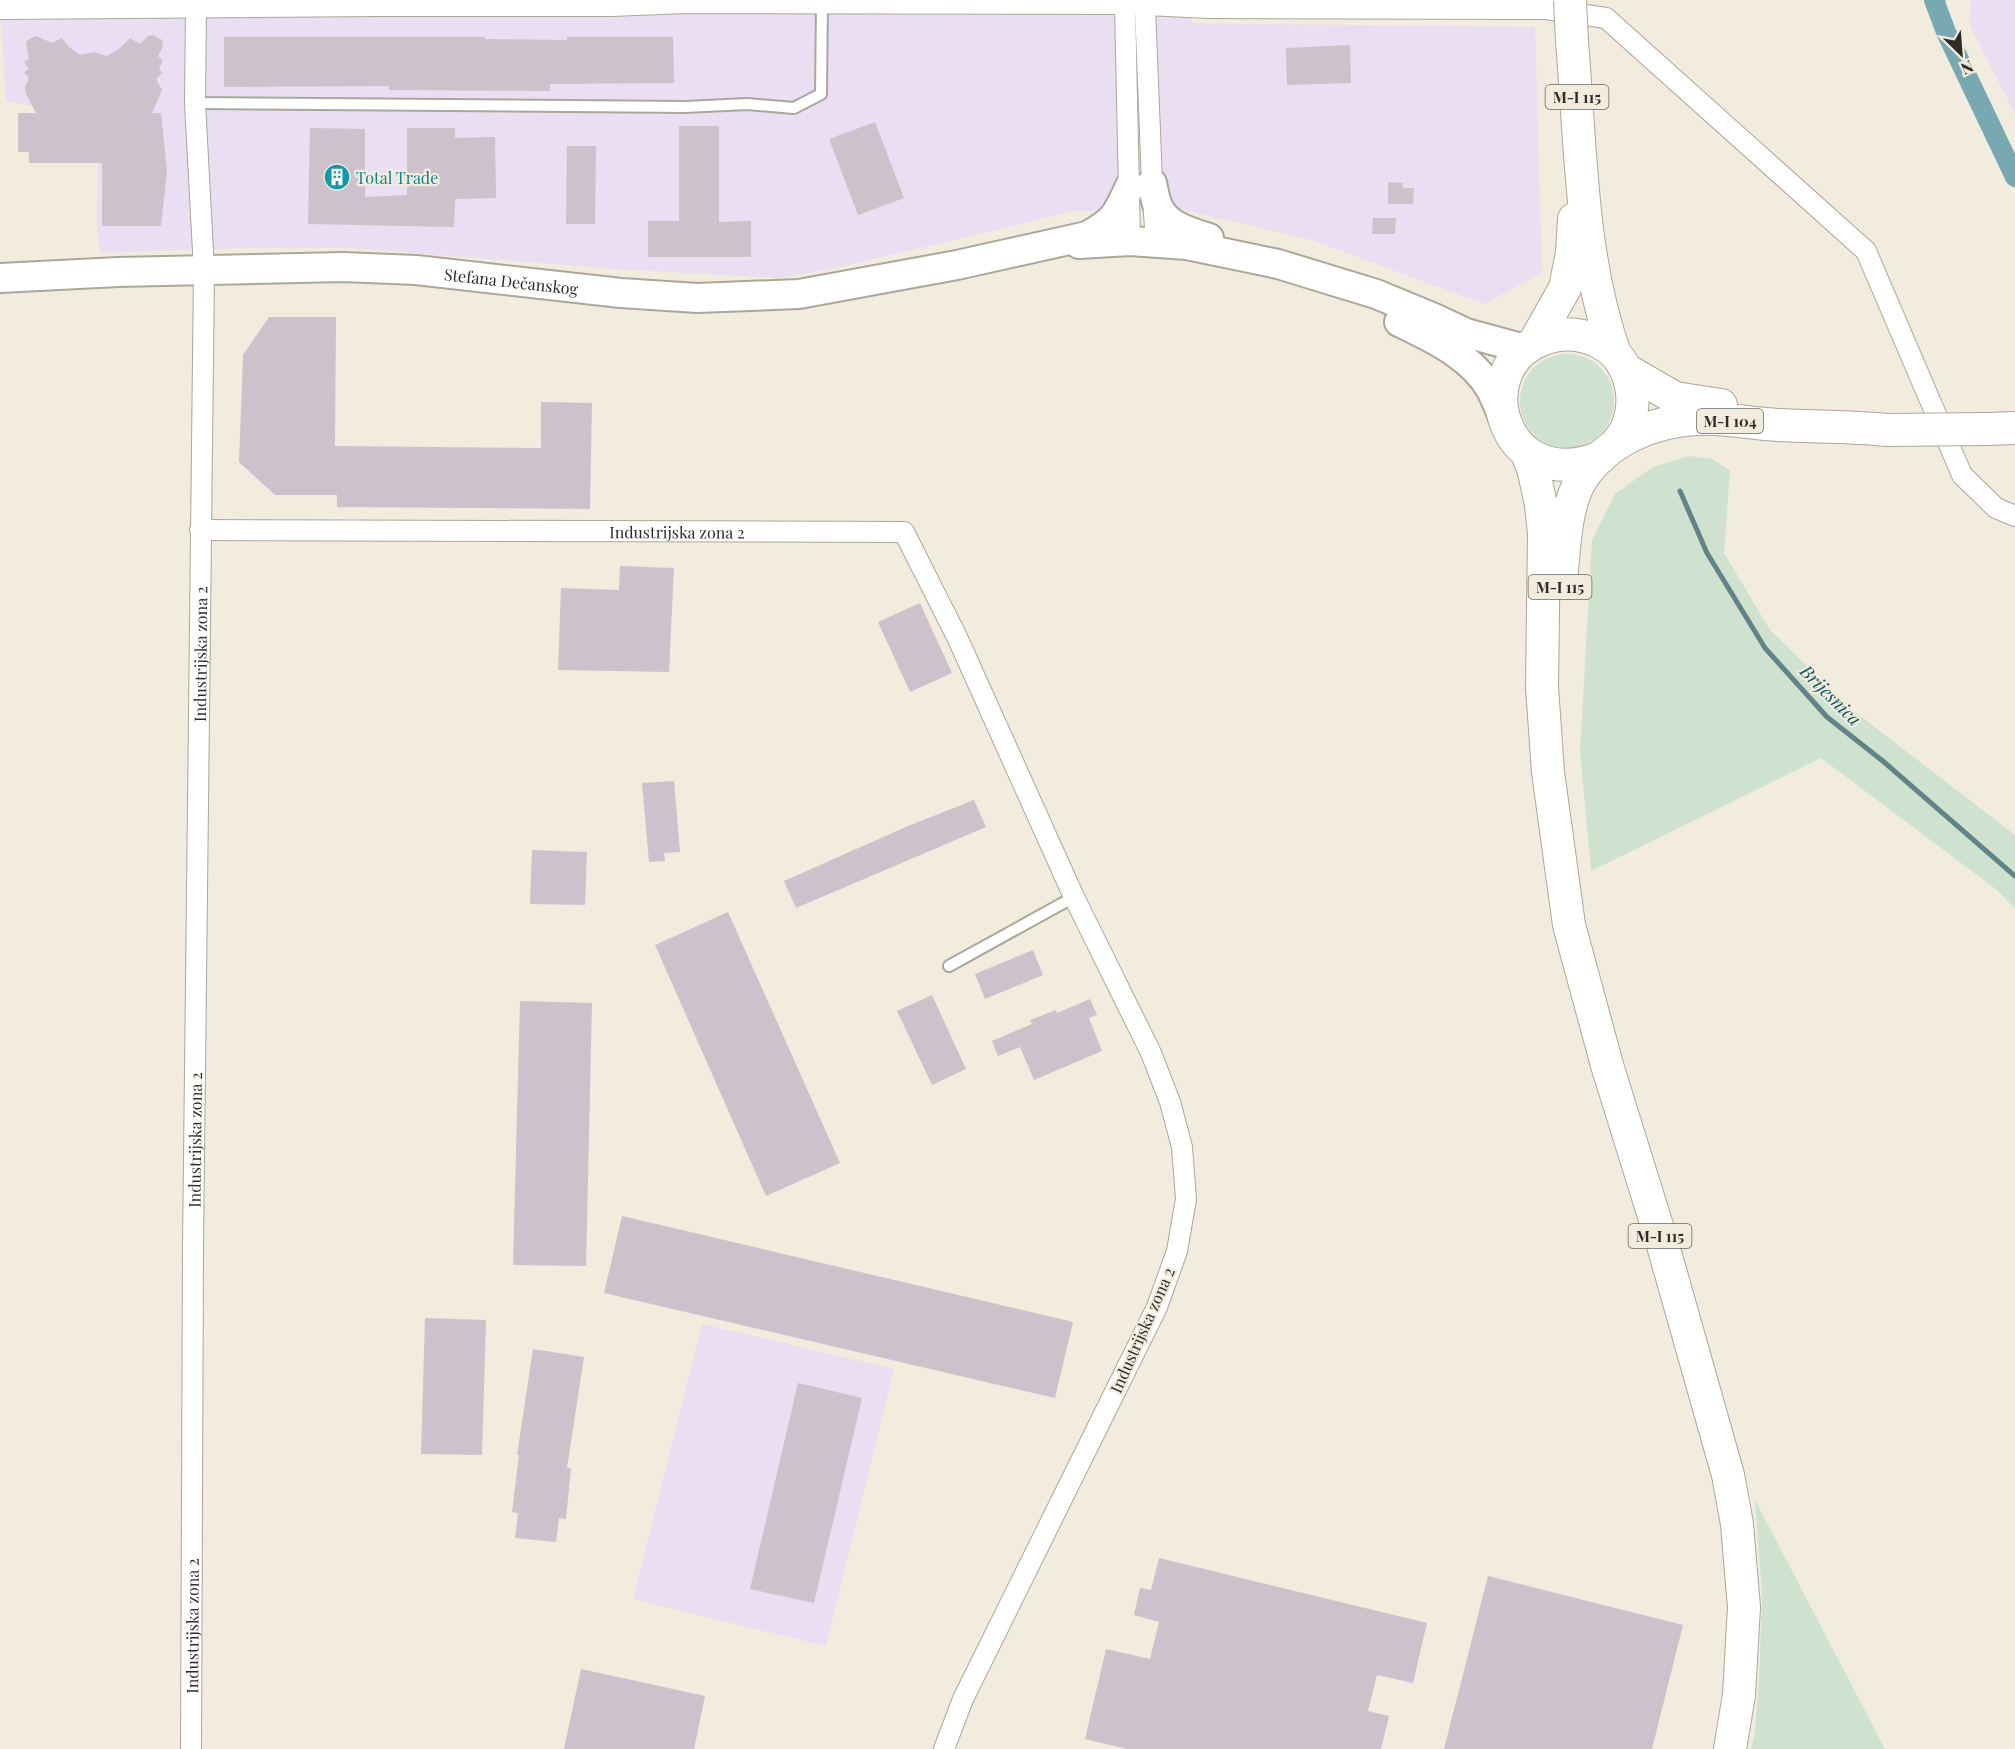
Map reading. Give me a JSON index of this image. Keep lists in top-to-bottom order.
{
  "streets": {
    "main road": ["M-I 115", "Stefana Dečanskog", "M-I 104"],
    "street": ["Industrijska zona 2"]
  },
  "crossings": [
    ["M-I 115", "M-I 104"],
    ["Stefana Dečanskog", "Industrijska zona 2"]
  ],
  "water": ["Brijesnica"],
  "places": {
    "building": ["Total Trade"]
  },
  "north": "bottom right"
}
